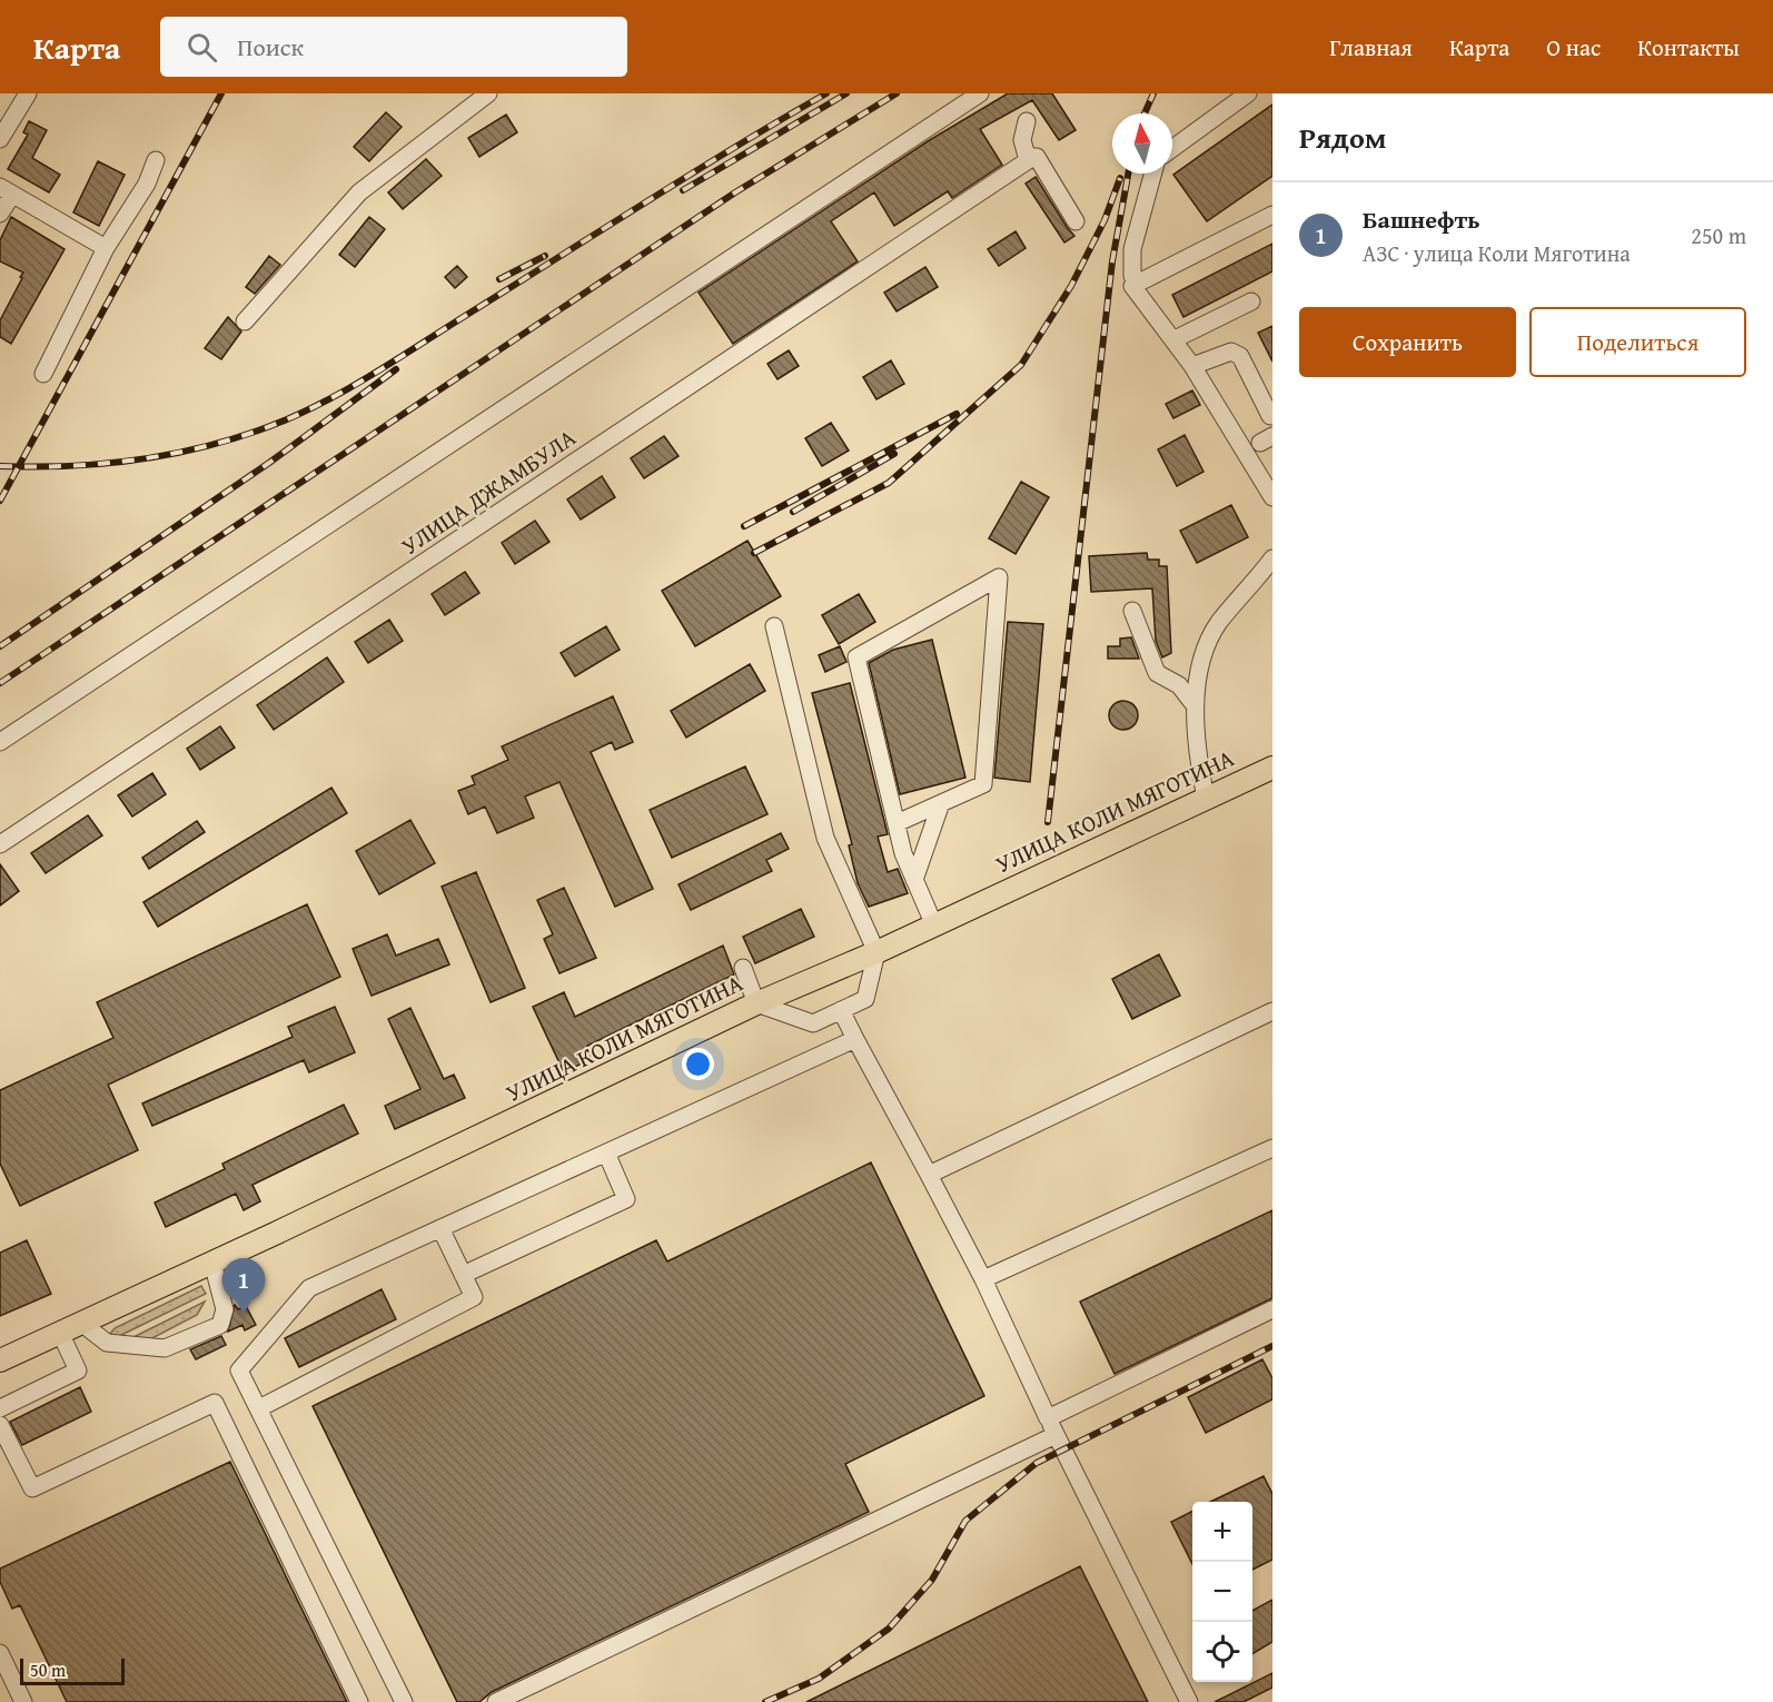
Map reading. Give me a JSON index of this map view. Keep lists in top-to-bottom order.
{
  "streets": {
    "main road": ["УЛИЦА КОЛИ МЯГОТИНА"],
    "street": ["УЛИЦА ДЖАМБУЛА"]
  },
  "scale_bar": "50 m",
  "north": "top",
  "page": {
    "header": "Карта",
    "search": "Поиск",
    "nav": [
      "Главная",
      "Карта",
      "О нас",
      "Контакты"
    ],
    "heading": "Рядом",
    "list": [
      {
        "mark": "1",
        "name": "Башнефть",
        "note": "АЗС · улица Коли Мяготина",
        "value": "250 m"
      }
    ],
    "buttons": ["Сохранить", "Поделиться"],
    "pins": "1",
    "map_buttons": ["+", "−"],
    "scale": "50 m"
  }
}
